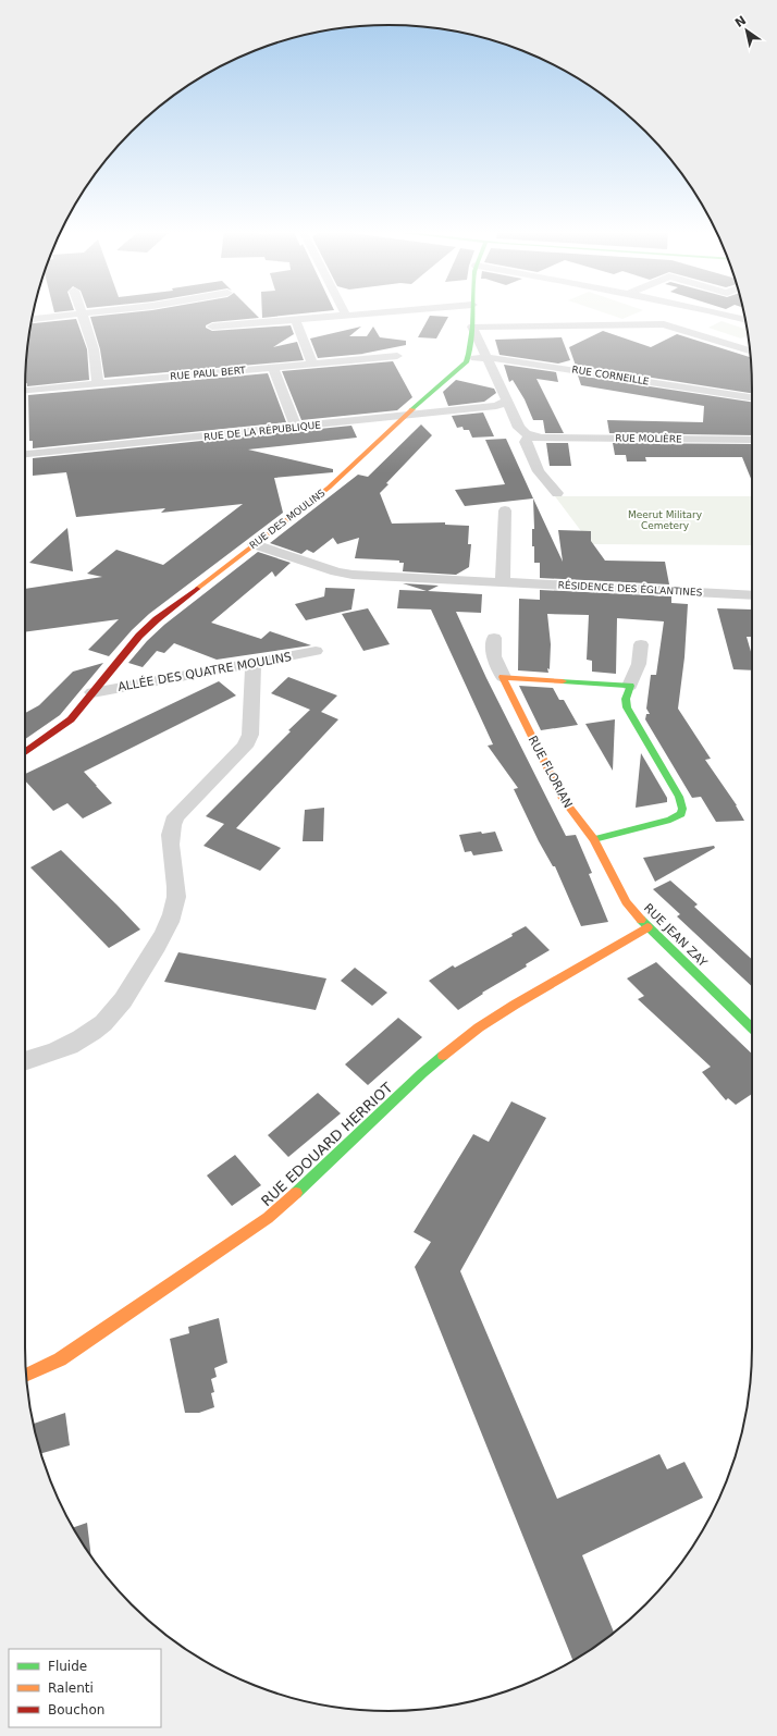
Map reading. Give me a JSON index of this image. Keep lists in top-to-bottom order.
{
  "streets": {
    "street": [
      "RUE PAUL BERT",
      "RUE CORNEILLE",
      "RUE DE LA RÉPUBLIQUE",
      "RUE MOLIÈRE",
      "RUE DES MOULINS",
      "RÉSIDENCE DES ÉGLANTINES",
      "ALLÉE DES QUATRE MOULINS",
      "RUE FLORIAN",
      "RUE JEAN ZAY",
      "RUE EDOUARD HERRIOT"
    ]
  },
  "crossings": [
    ["RUE CORNEILLE", "RUE DES MOULINS"],
    ["RUE DE LA RÉPUBLIQUE", "RUE DES MOULINS"],
    ["RUE DES MOULINS", "RÉSIDENCE DES ÉGLANTINES"],
    ["RUE DES MOULINS", "ALLÉE DES QUATRE MOULINS"],
    ["RUE FLORIAN", "RUE JEAN ZAY"],
    ["RUE JEAN ZAY", "RUE EDOUARD HERRIOT"]
  ],
  "parks": ["Meerut Military Cemetery"],
  "legend": ["Fluide", "Ralenti", "Bouchon"],
  "north": "top left"
}
